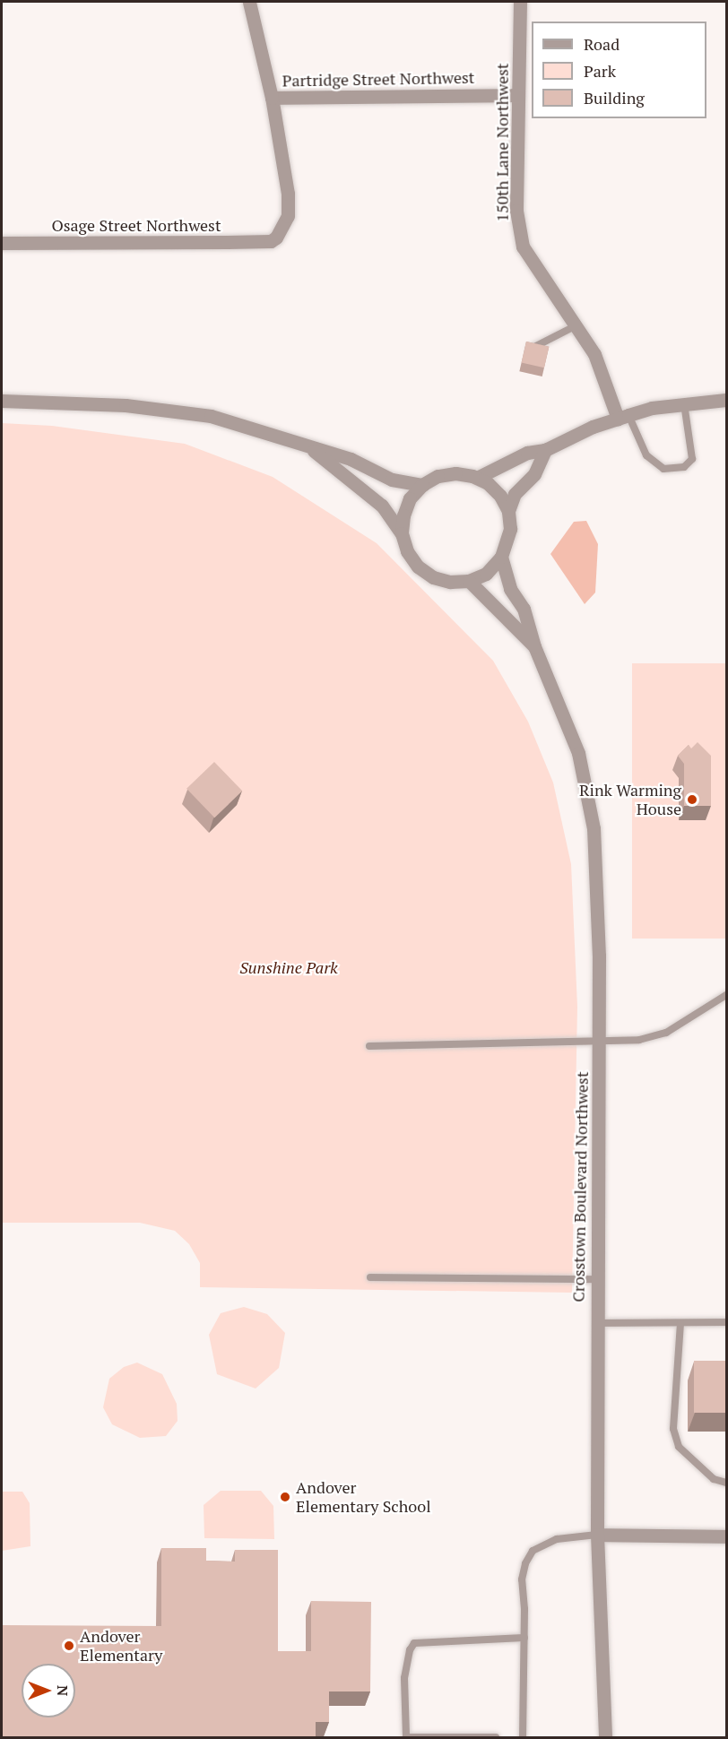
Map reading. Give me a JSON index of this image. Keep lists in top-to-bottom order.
{
  "streets": {
    "street": [
      "Partridge Street Northwest",
      "150th Lane Northwest",
      "Osage Street Northwest",
      "Crosstown Boulevard Northwest"
    ]
  },
  "crossings": [
    ["Partridge Street Northwest", "150th Lane Northwest"],
    ["Partridge Street Northwest", "Osage Street Northwest"]
  ],
  "parks": ["Sunshine Park"],
  "places": ["Rink Warming House", "Andover Elementary School", "Andover Elementary"],
  "legend": ["Road", "Park", "Building"],
  "north": "right"
}
